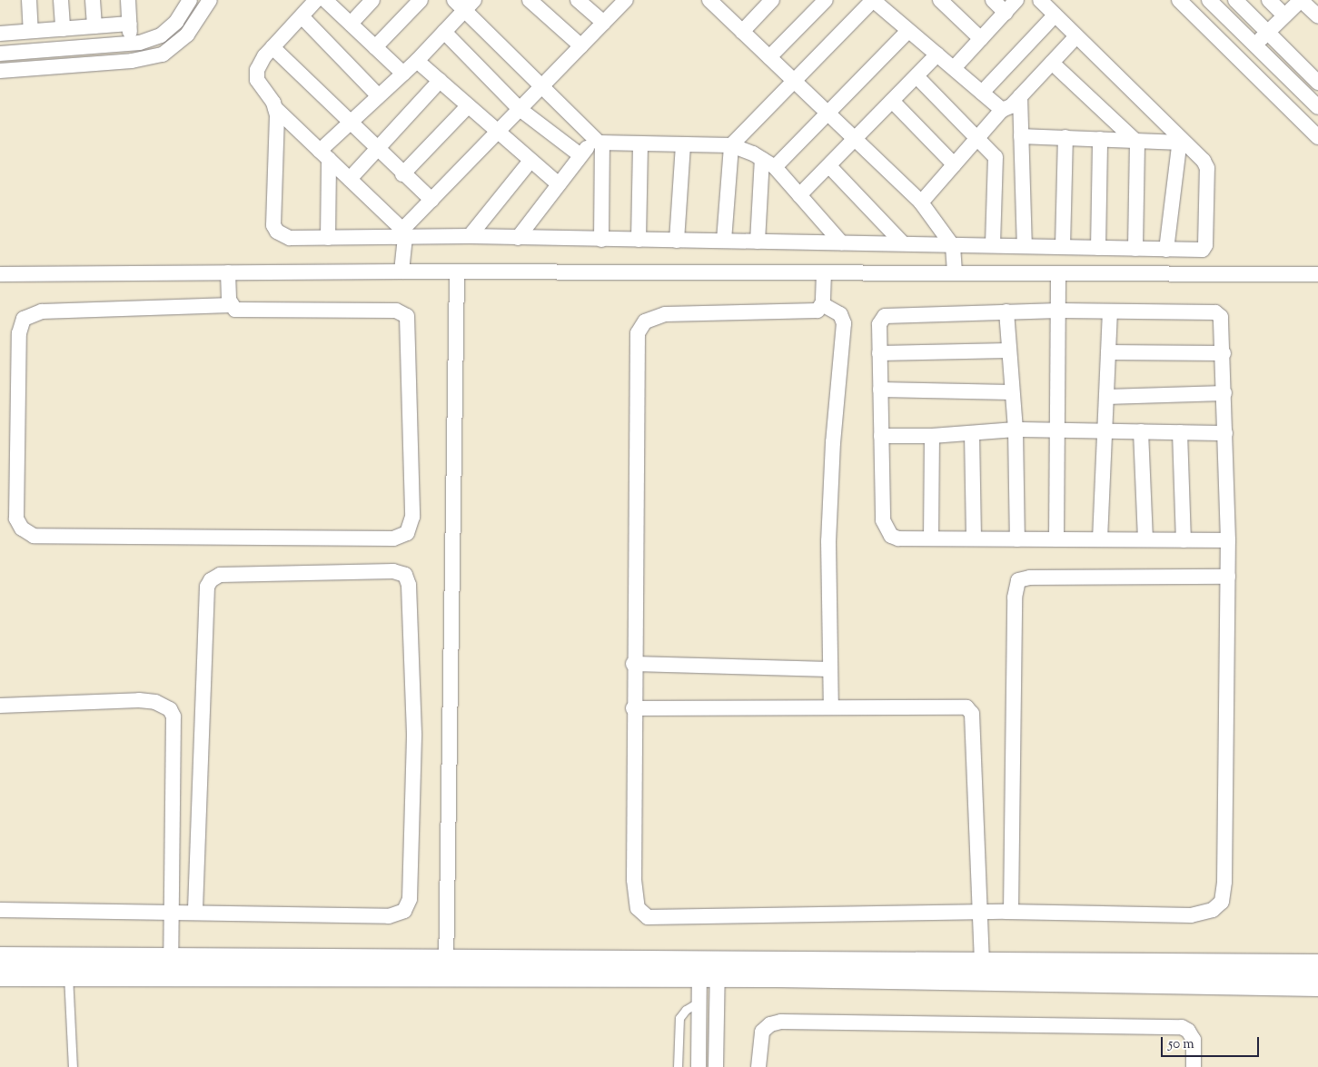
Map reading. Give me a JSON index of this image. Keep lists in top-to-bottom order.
{
  "scale_bar": "50 m"
}
